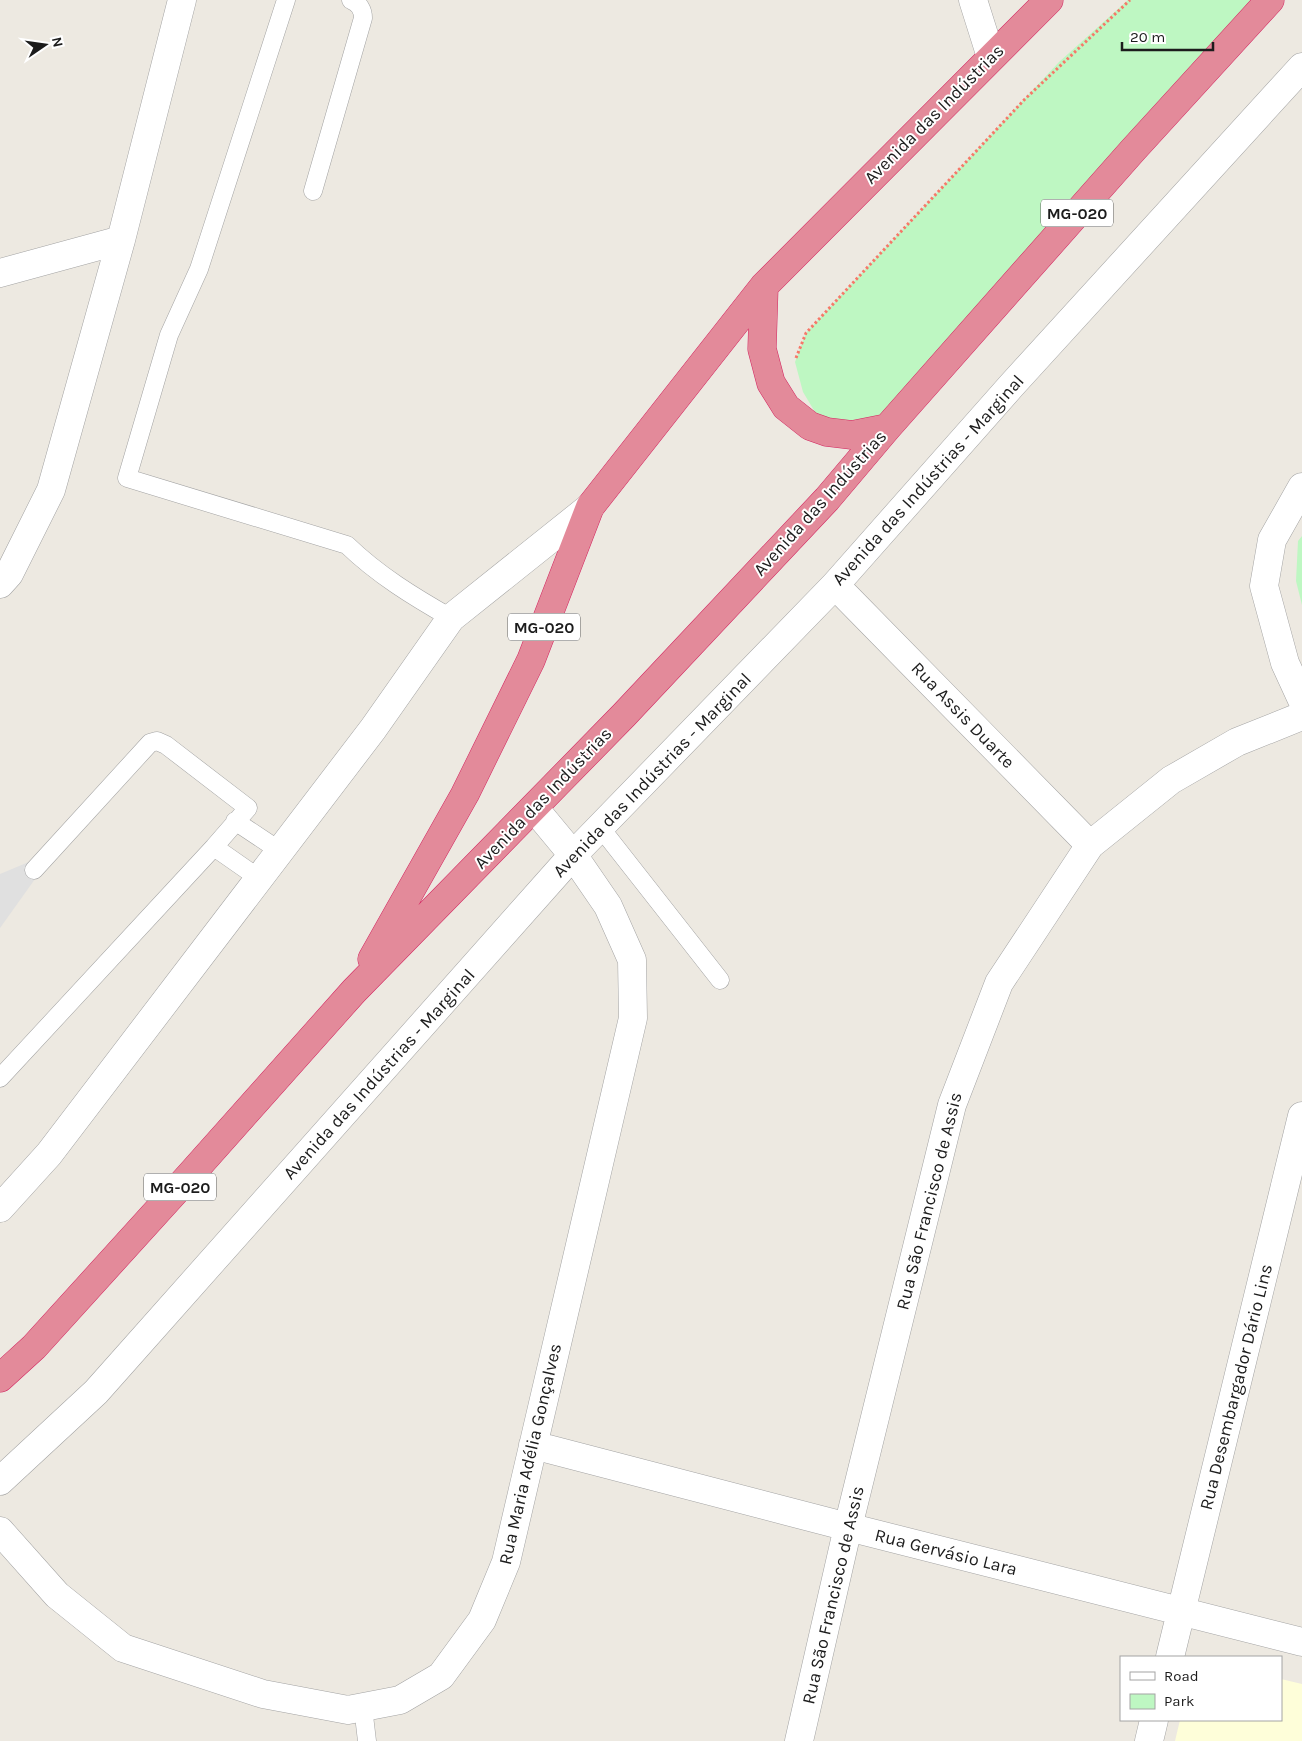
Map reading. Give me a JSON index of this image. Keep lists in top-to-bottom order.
{
  "streets": {
    "highway": ["Avenida das Indústrias", "MG-020"],
    "street": [
      "Avenida das Indústrias - Marginal",
      "Rua Assis Duarte",
      "Rua São Francisco de Assis",
      "Rua Desembargador Dário Lins",
      "Rua Maria Adélia Gonçalves",
      "Rua Gervásio Lara"
    ]
  },
  "crossings": [
    ["Avenida das Indústrias", "Rua Maria Adélia Gonçalves"],
    ["Avenida das Indústrias - Marginal", "Rua Assis Duarte"],
    ["Avenida das Indústrias - Marginal", "Rua Maria Adélia Gonçalves"],
    ["Rua Assis Duarte", "Rua São Francisco de Assis"],
    ["Rua São Francisco de Assis", "Rua Gervásio Lara"],
    ["Rua Desembargador Dário Lins", "Rua Gervásio Lara"],
    ["Rua Maria Adélia Gonçalves", "Rua Gervásio Lara"]
  ],
  "legend": ["Road", "Park"],
  "scale_bar": "20 m",
  "north": "right"
}
